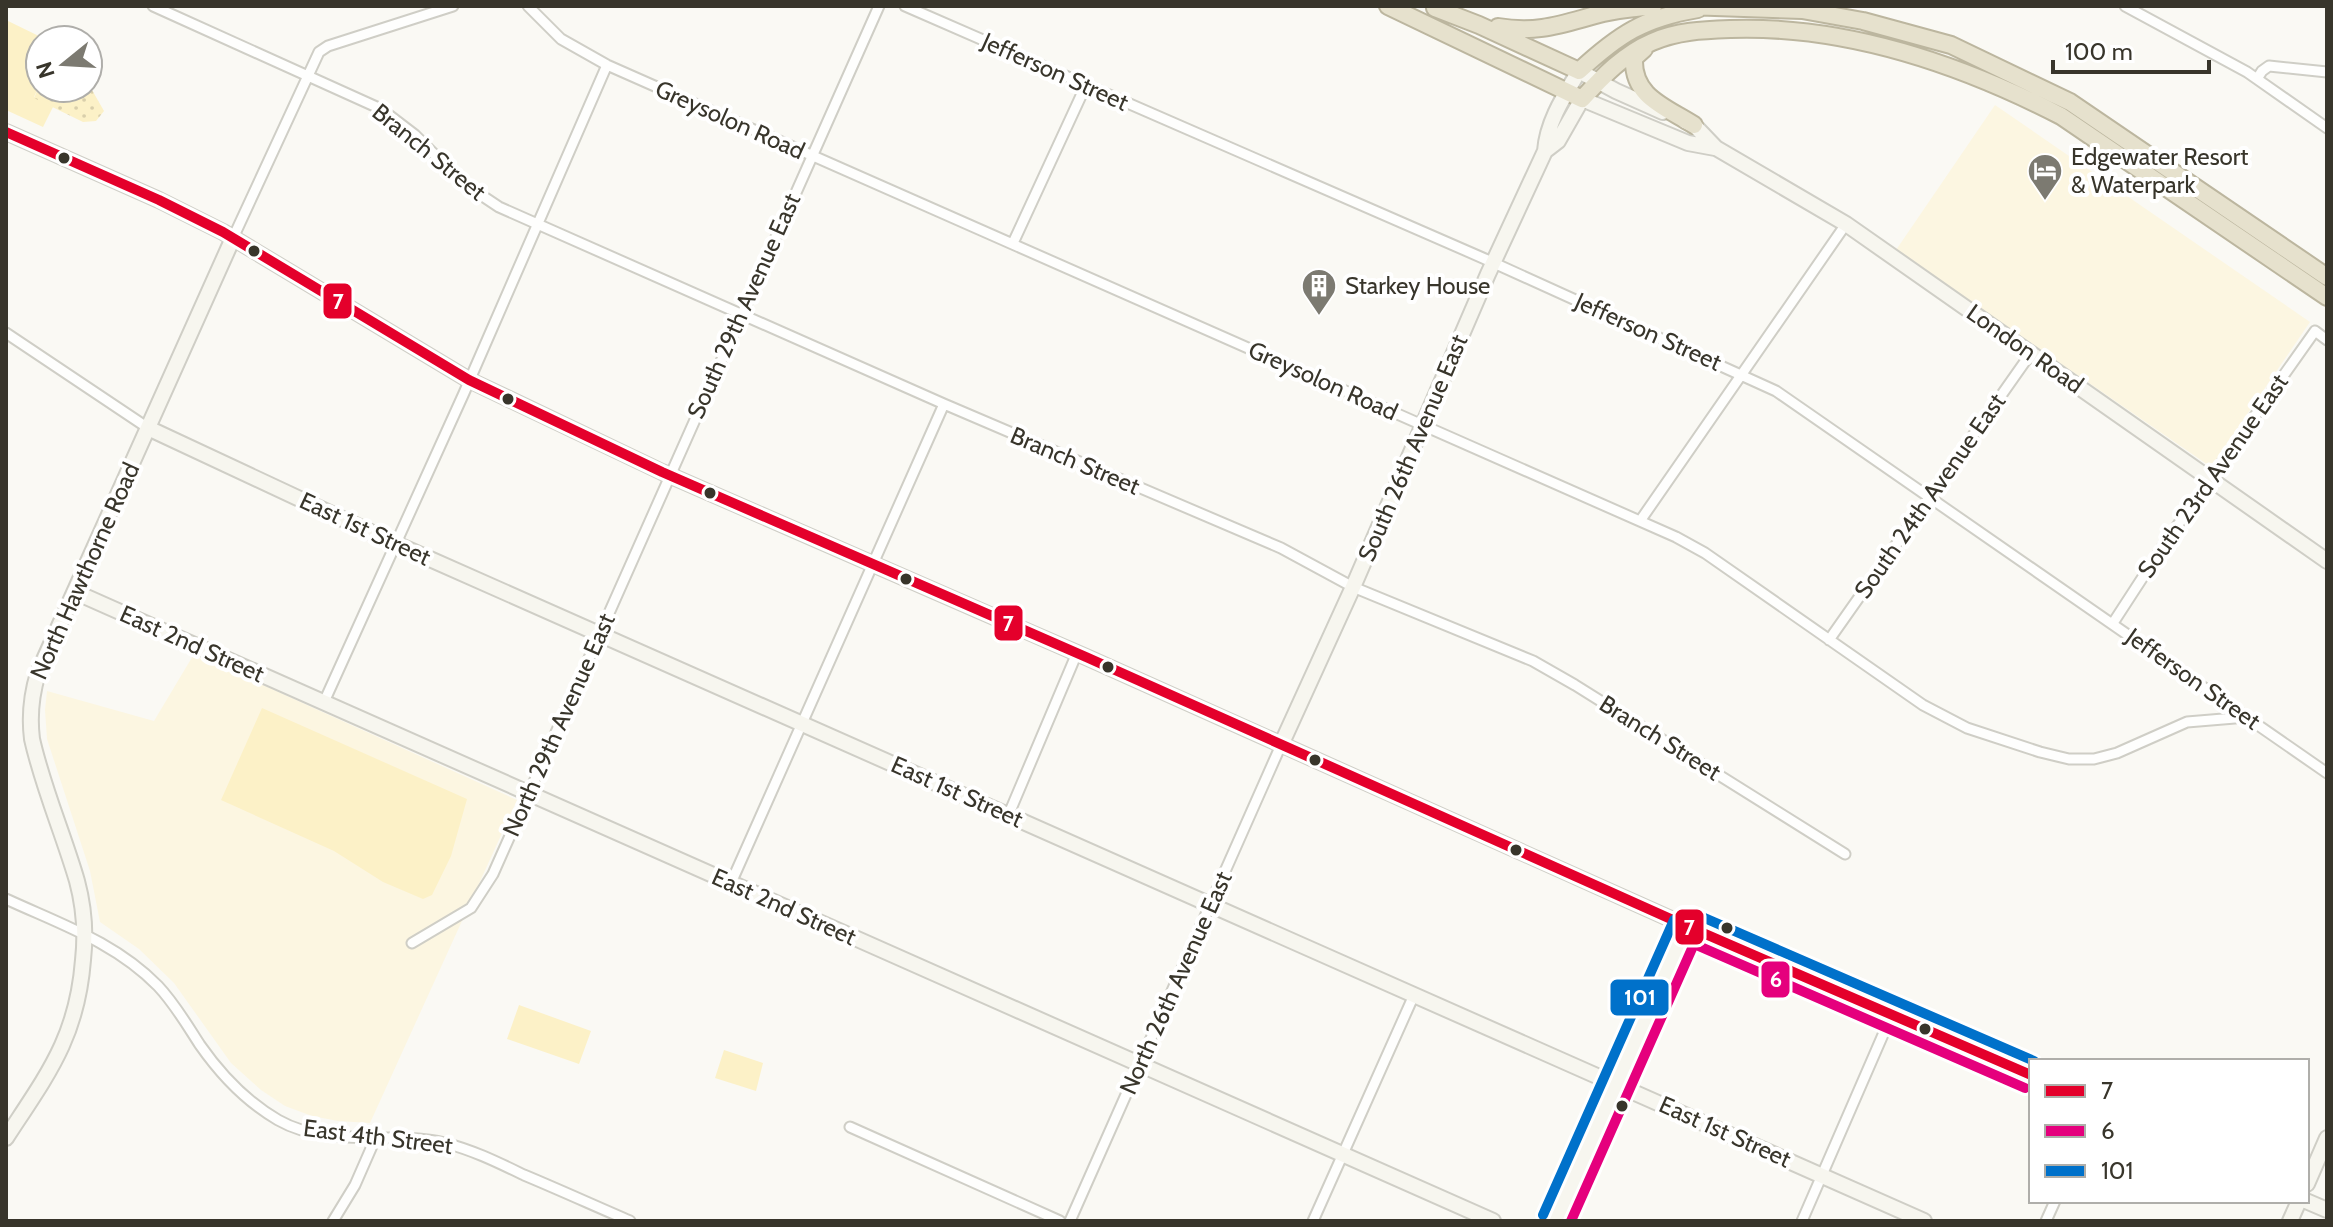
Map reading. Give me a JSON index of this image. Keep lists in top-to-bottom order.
{
  "streets": {
    "highway": ["London Road"],
    "street": [
      "Jefferson Street",
      "Greysolon Road",
      "Branch Street",
      "South 29th Avenue East",
      "South 26th Avenue East",
      "South 23rd Avenue East",
      "South 24th Avenue East",
      "East 1st Street",
      "North Hawthorne Road",
      "East 2nd Street",
      "North 29th Avenue East",
      "North 26th Avenue East",
      "East 4th Street"
    ]
  },
  "crossings": [
    ["Jefferson Street", "Greysolon Road"],
    ["Jefferson Street", "South 26th Avenue East"],
    ["Jefferson Street", "South 23rd Avenue East"],
    ["Jefferson Street", "South 24th Avenue East"],
    ["Greysolon Road", "South 29th Avenue East"],
    ["Greysolon Road", "South 26th Avenue East"],
    ["Greysolon Road", "South 24th Avenue East"],
    ["Branch Street", "South 29th Avenue East"],
    ["Branch Street", "South 26th Avenue East"],
    ["South 29th Avenue East", "North 29th Avenue East"],
    ["London Road", "South 26th Avenue East"],
    ["London Road", "South 23rd Avenue East"],
    ["London Road", "South 24th Avenue East"],
    ["South 26th Avenue East", "North 26th Avenue East"],
    ["East 1st Street", "North Hawthorne Road"],
    ["East 1st Street", "North 29th Avenue East"],
    ["East 1st Street", "North 26th Avenue East"],
    ["North Hawthorne Road", "East 2nd Street"],
    ["North Hawthorne Road", "East 4th Street"],
    ["East 2nd Street", "North 29th Avenue East"],
    ["East 2nd Street", "North 26th Avenue East"]
  ],
  "places": {
    "hotel": ["Edgewater Resort & Waterpark"],
    "building": ["Starkey House"]
  },
  "lines": ["transit line 7", "transit line 101", "transit line 6"],
  "legend": ["7", "6", "101"],
  "scale_bar": "100 m",
  "north": "left"
}
